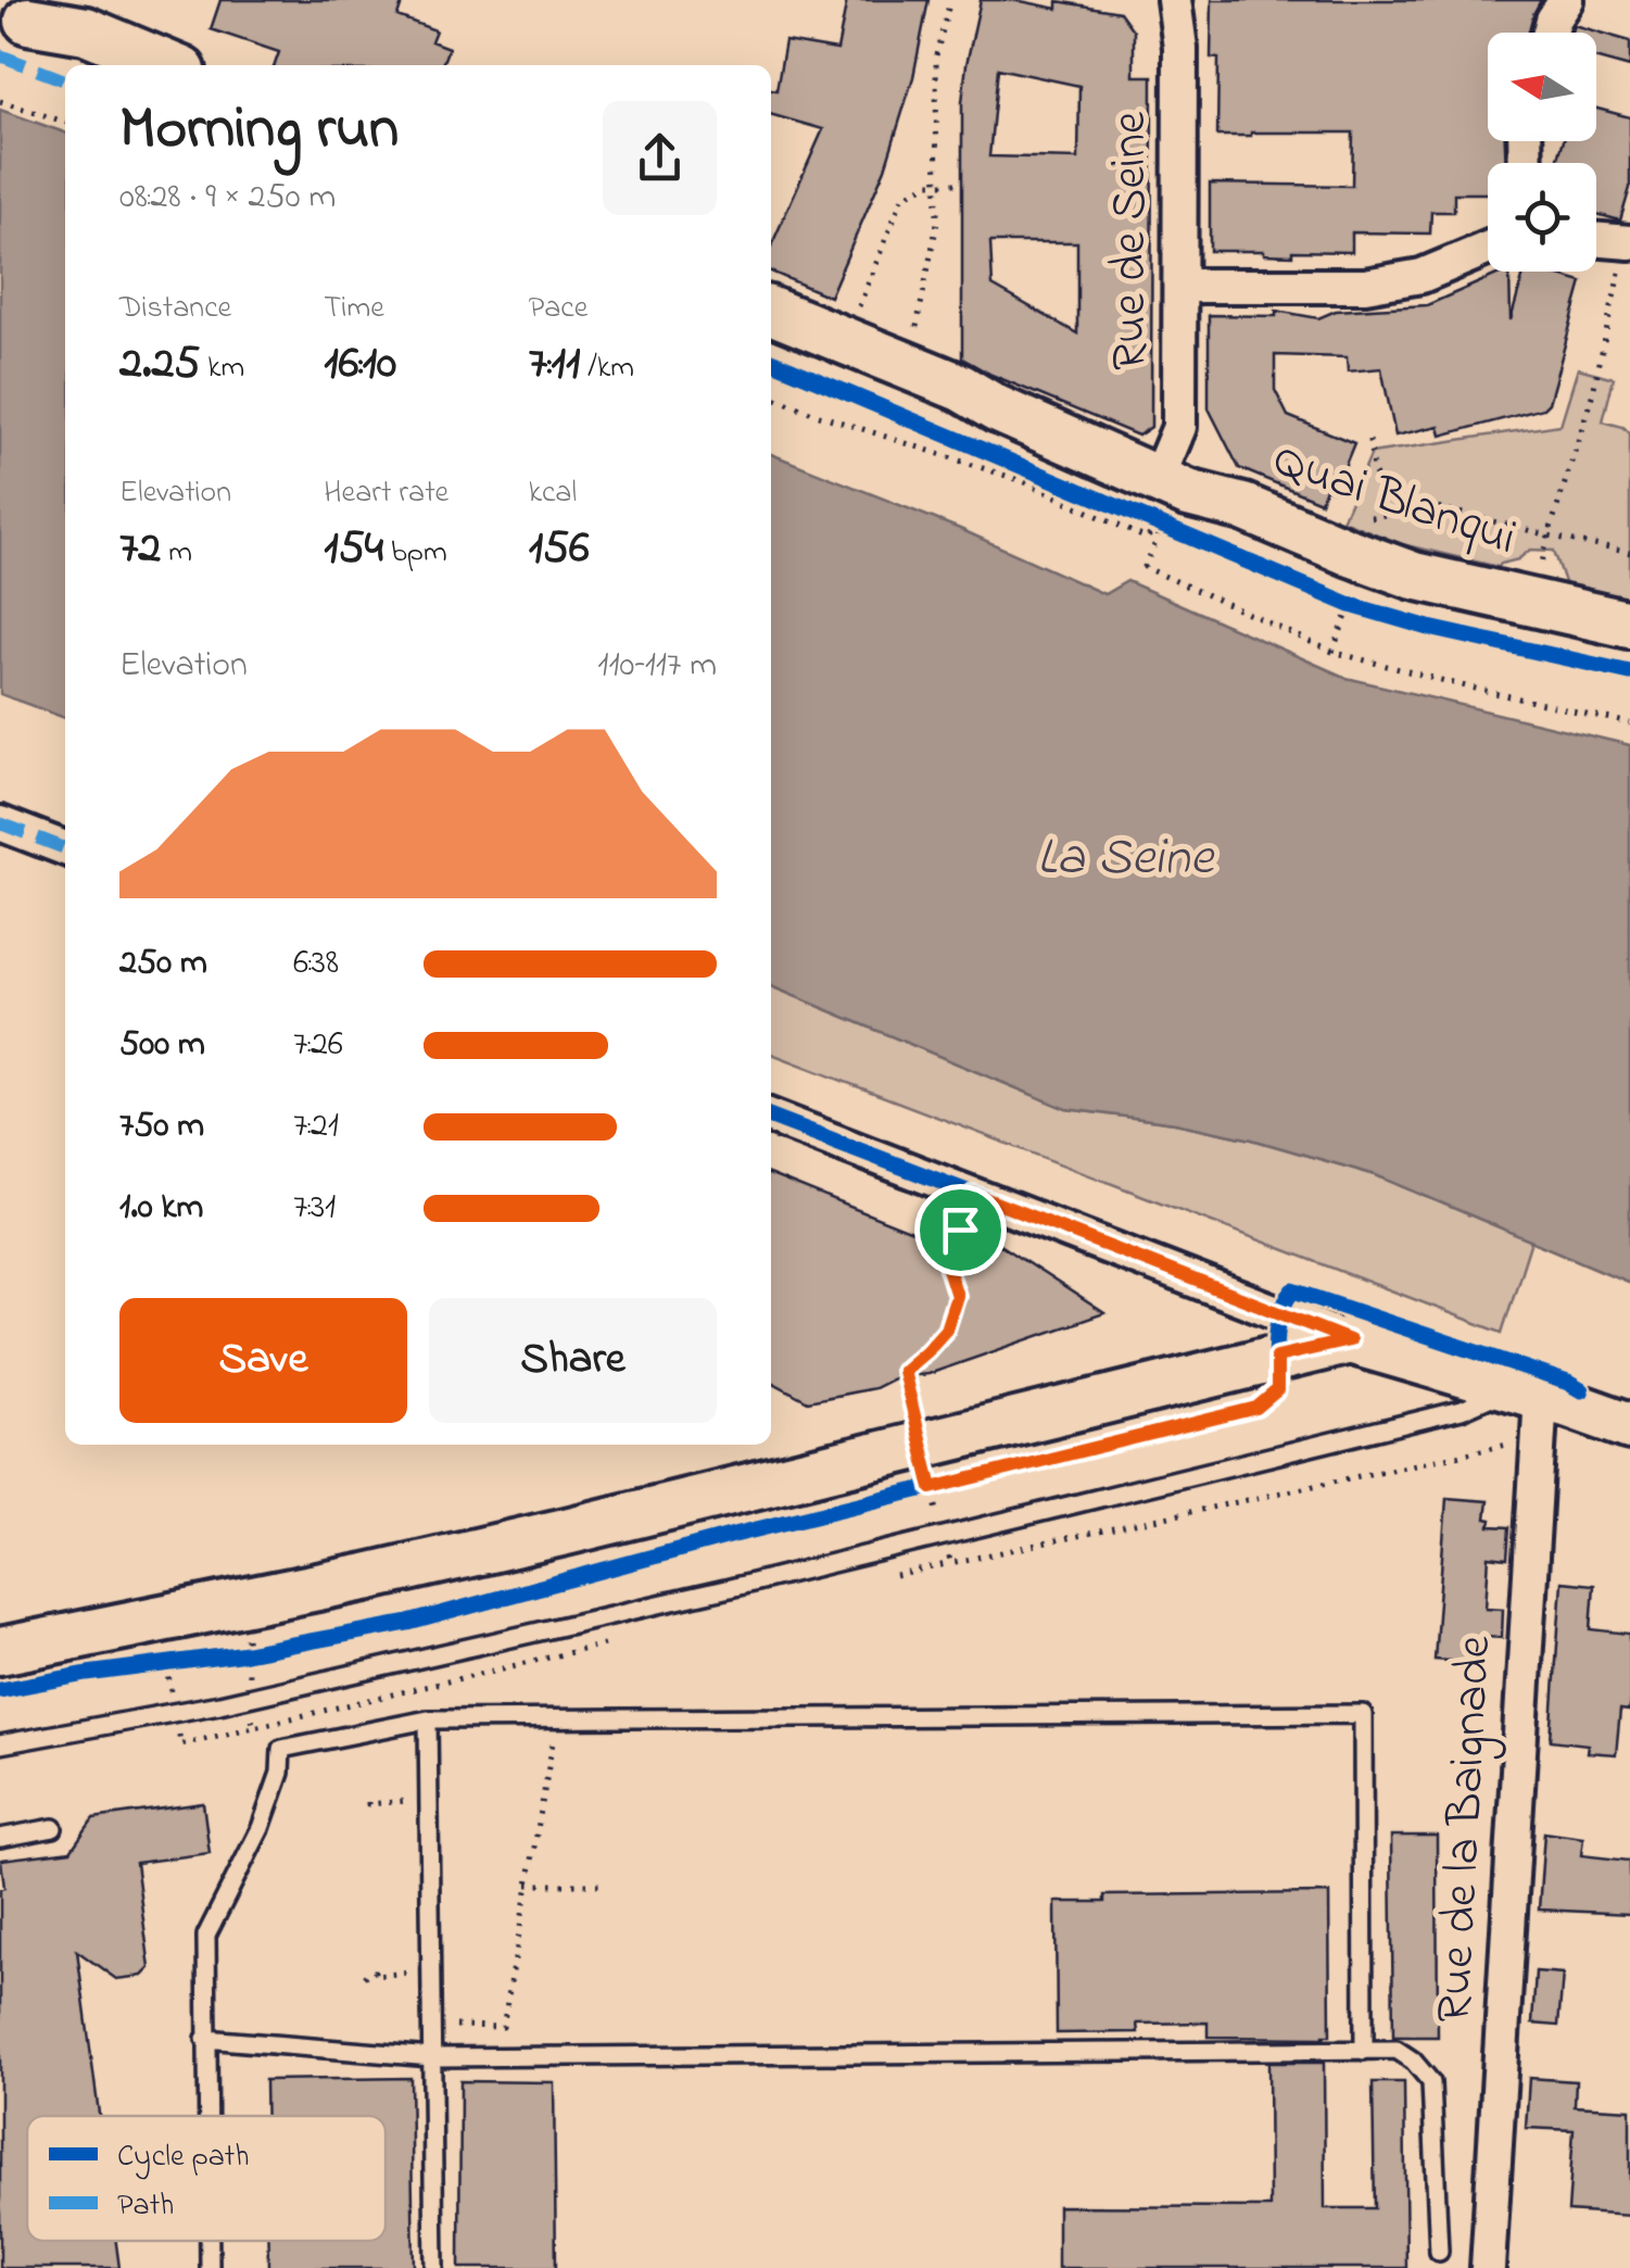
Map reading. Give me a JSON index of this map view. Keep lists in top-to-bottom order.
{
  "streets": {
    "main road": ["Quai Blanqui"],
    "street": ["Rue de Seine", "Rue de la Baignade"]
  },
  "crossings": [
    ["Rue de Seine", "Quai Blanqui"]
  ],
  "water": ["La Seine"],
  "legend": ["Cycle path", "Path"],
  "north": "left",
  "page": {
    "heading": ["Morning run", "08:28 · 9 × 250 m"],
    "stats": [
      ["Distance", "2.25 km"],
      ["Time", "16:10"],
      ["Pace", "7:11 /km"],
      ["Elevation", "72 m"],
      ["Heart rate", "154 bpm"],
      ["kcal", "156"]
    ],
    "chart": ["Elevation", "110–117 m"],
    "list": [
      {
        "name": "250 m",
        "note": "6:38"
      },
      {
        "name": "500 m",
        "note": "7:26"
      },
      {
        "name": "750 m",
        "note": "7:21"
      },
      {
        "name": "1.0 km",
        "note": "7:31"
      }
    ],
    "buttons": ["Save", "Share"]
  }
}
